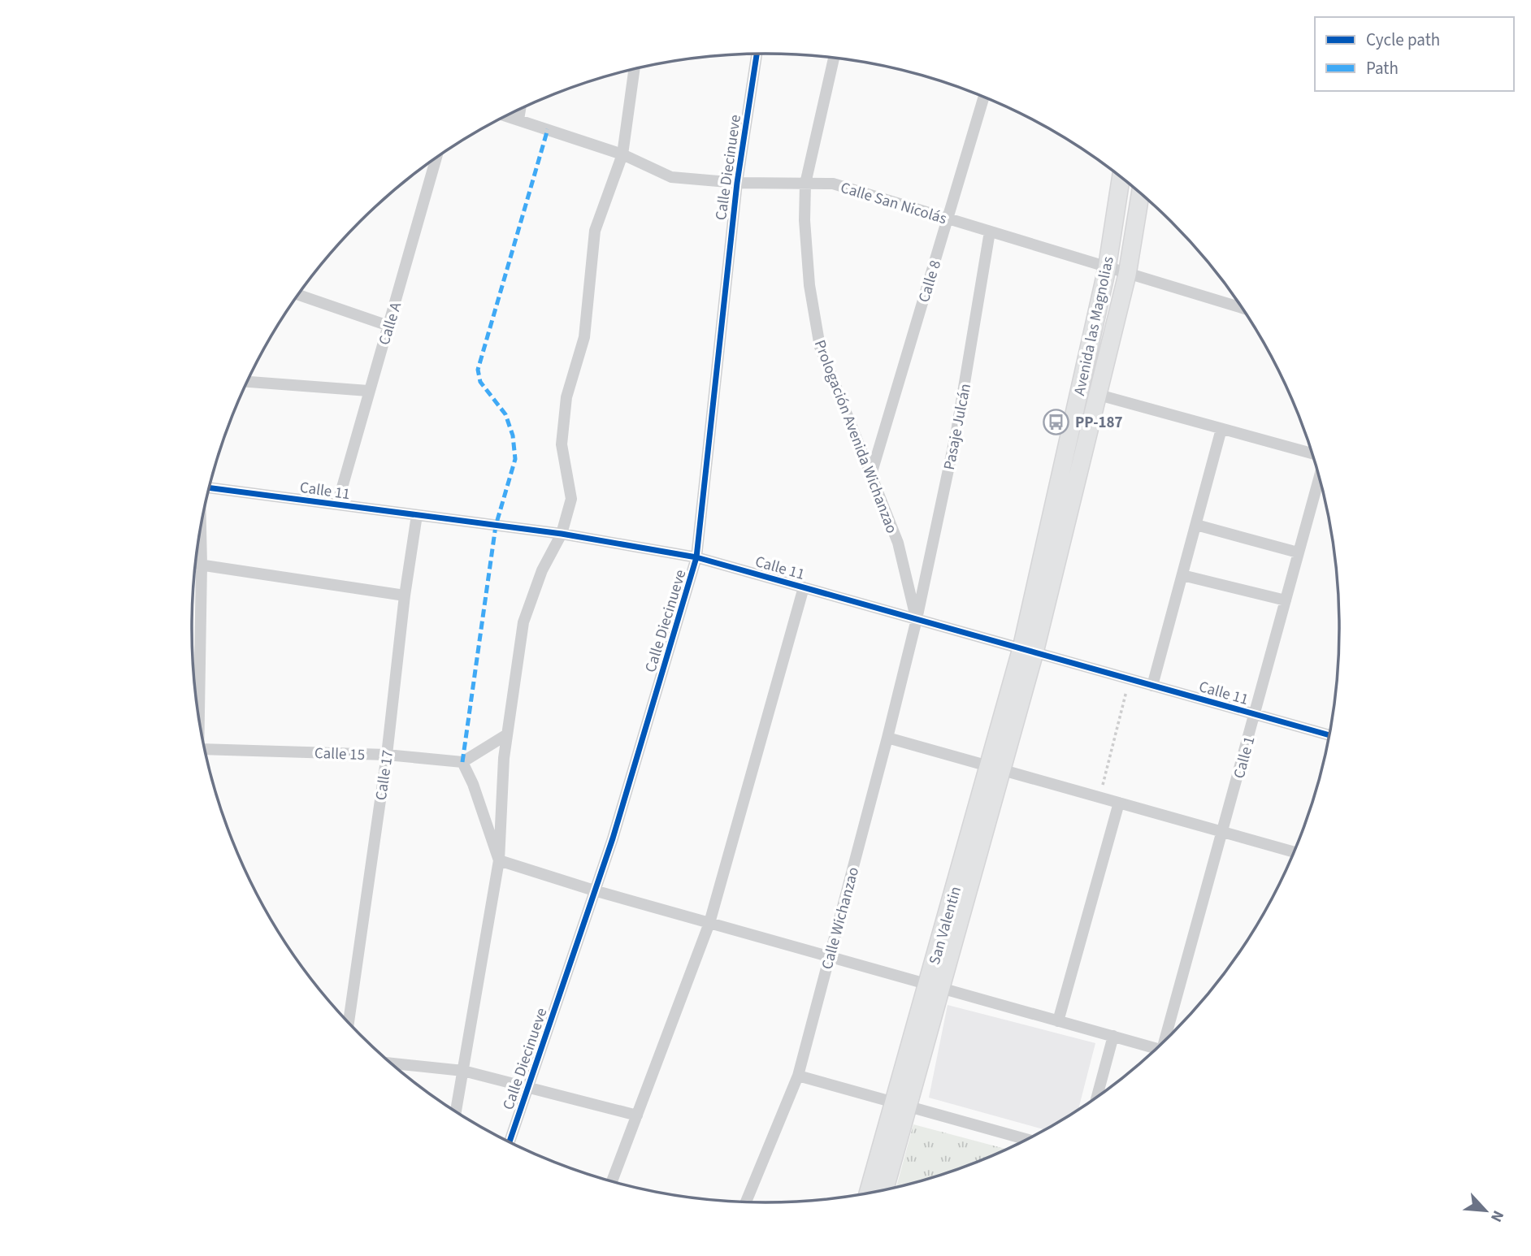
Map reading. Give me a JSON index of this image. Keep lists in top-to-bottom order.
{
  "streets": {
    "main road": ["Avenida las Magnolias", "San Valentin"],
    "street": [
      "Calle Diecinueve",
      "Calle San Nicolás",
      "Calle 8",
      "Calle A",
      "Pasaje Julcán",
      "Prologación Avenida Wichanzao",
      "Calle 11",
      "Calle 15",
      "Calle 1",
      "Calle 17",
      "Calle Wichanzao"
    ]
  },
  "crossings": [
    ["Calle Diecinueve", "Calle San Nicolás"],
    ["Calle Diecinueve", "Calle 11"],
    ["Calle San Nicolás", "Calle 8"],
    ["Calle San Nicolás", "Avenida las Magnolias"],
    ["Calle San Nicolás", "Pasaje Julcán"],
    ["Calle San Nicolás", "Prologación Avenida Wichanzao"],
    ["Calle 8", "Prologación Avenida Wichanzao"],
    ["Calle A", "Calle 11"],
    ["Avenida las Magnolias", "Calle 11"],
    ["Avenida las Magnolias", "San Valentin"],
    ["Pasaje Julcán", "Prologación Avenida Wichanzao"],
    ["Pasaje Julcán", "Calle 11"],
    ["Pasaje Julcán", "Calle Wichanzao"],
    ["Prologación Avenida Wichanzao", "Calle 11"],
    ["Prologación Avenida Wichanzao", "Calle Wichanzao"],
    ["Calle 11", "Calle 1"],
    ["Calle 11", "Calle 17"],
    ["Calle 11", "Calle Wichanzao"],
    ["Calle 11", "San Valentin"],
    ["Calle 15", "Calle 17"]
  ],
  "places": {
    "bus stop": ["PP-187"]
  },
  "legend": ["Cycle path", "Path"],
  "north": "bottom right"
}
